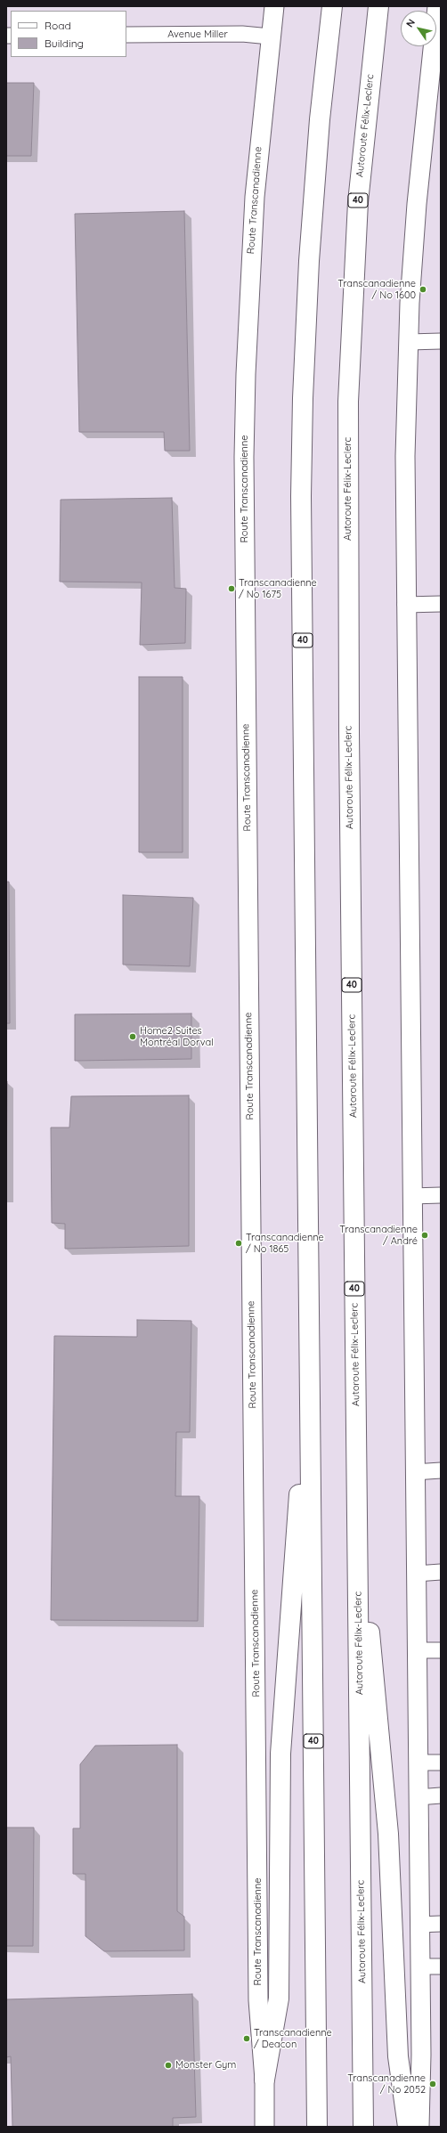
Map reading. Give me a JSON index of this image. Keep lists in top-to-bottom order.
{
  "streets": {
    "highway": ["Autoroute Félix-Leclerc", "40"],
    "main road": ["Route Transcanadienne"],
    "street": ["Avenue Miller"]
  },
  "crossings": [
    ["Avenue Miller", "Route Transcanadienne"]
  ],
  "places": [
    "Transcanadienne / No 1600",
    "Transcanadienne / No 1675",
    "Home2 Suites Montréal Dorval",
    "Transcanadienne / André",
    "Transcanadienne / No 1865",
    "Transcanadienne / Deacon",
    "Monster Gym",
    "Transcanadienne / No 2052"
  ],
  "legend": ["Road", "Building"],
  "north": "top left"
}
